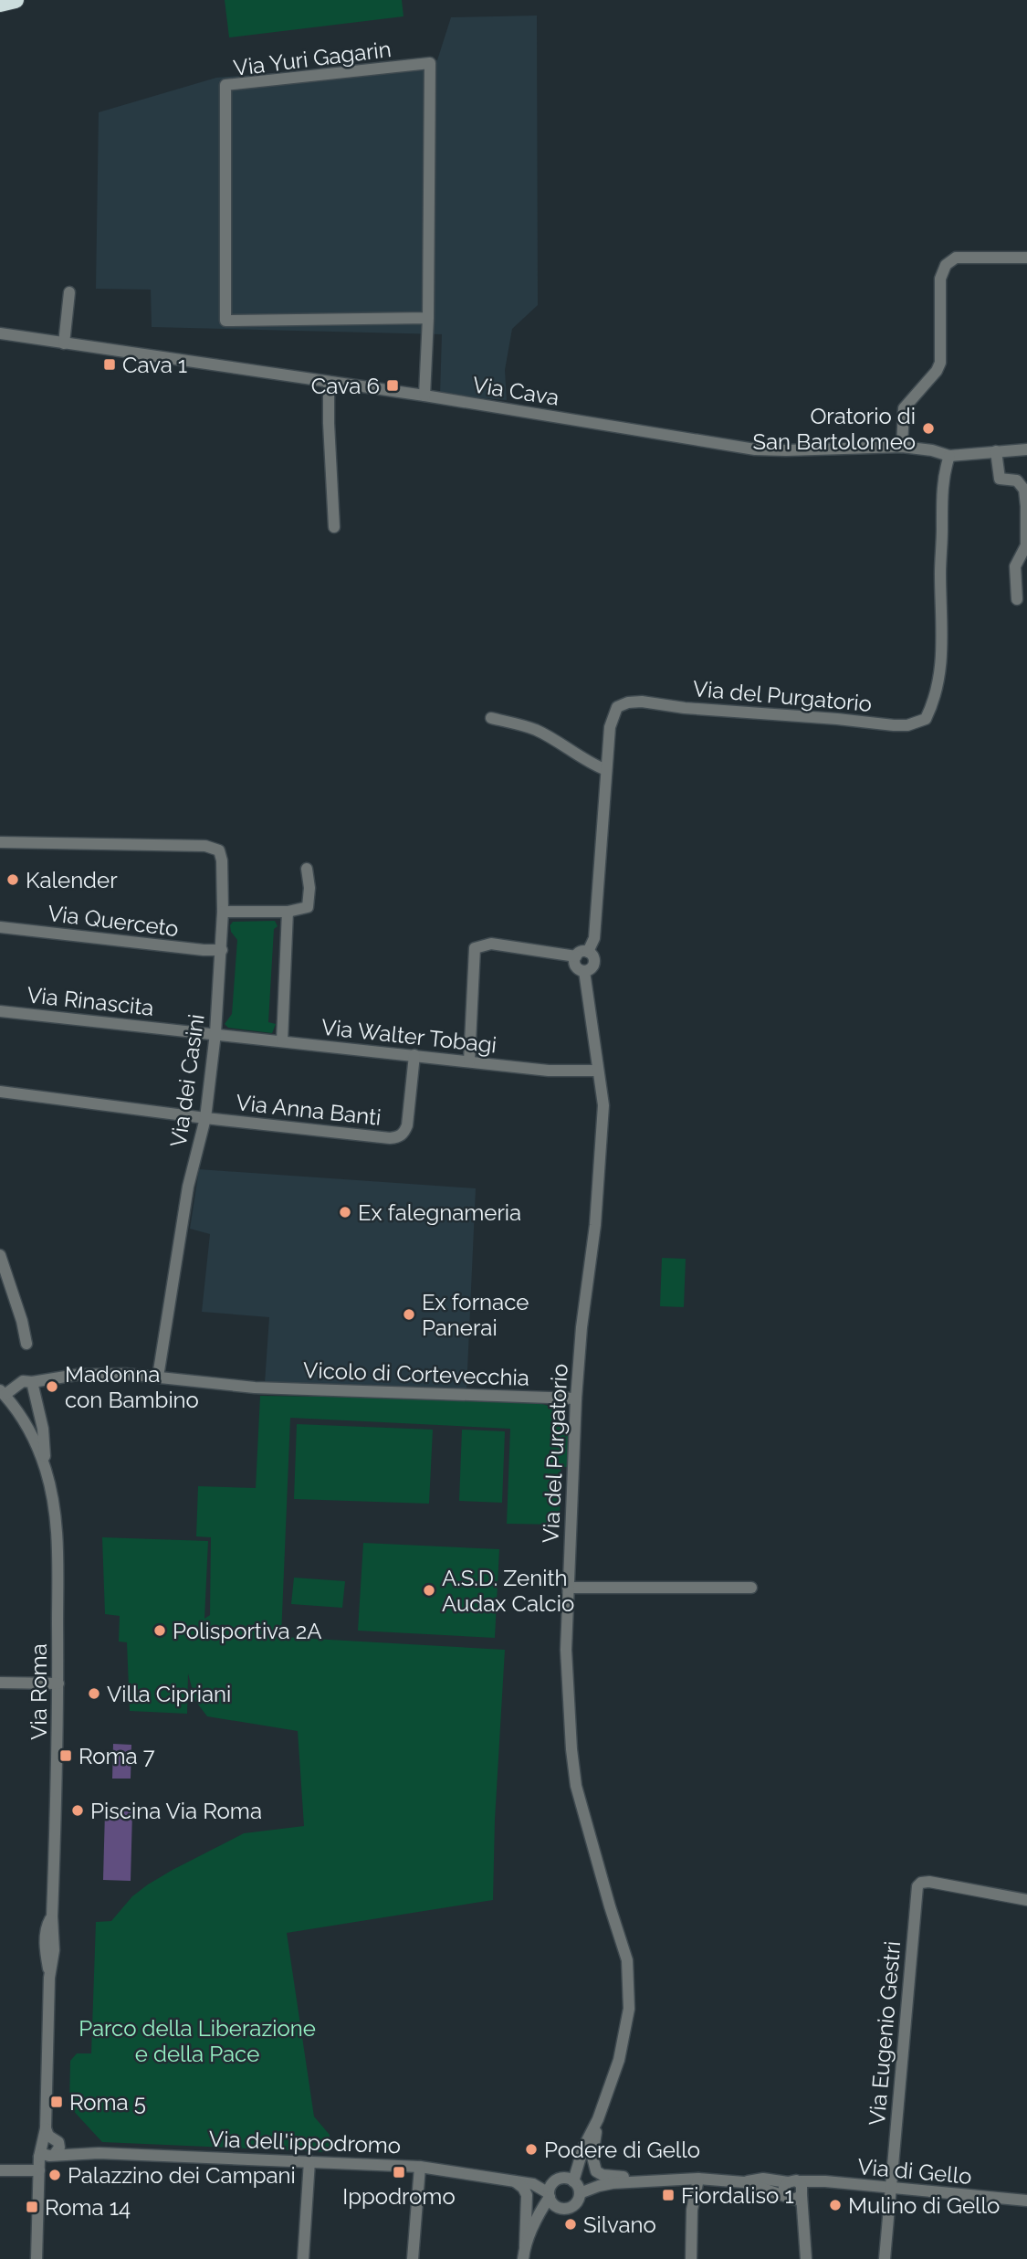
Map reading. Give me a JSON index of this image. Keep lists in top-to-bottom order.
{
  "streets": {
    "street": [
      "Via Yuri Gagarin",
      "Via Cava",
      "Via del Purgatorio",
      "Via Querceto",
      "Via Rinascita",
      "Via Walter Tobagi",
      "Via dei Casini",
      "Via Anna Banti",
      "Vicolo di Cortevecchia",
      "Via Roma",
      "Via Eugenio Gestri",
      "Via dell'ippodromo",
      "Via di Gello"
    ]
  },
  "crossings": [
    ["Via Yuri Gagarin", "Via Cava"],
    ["Via Cava", "Via del Purgatorio"],
    ["Via del Purgatorio", "Via Walter Tobagi"],
    ["Via del Purgatorio", "Vicolo di Cortevecchia"],
    ["Via Querceto", "Via dei Casini"],
    ["Via Rinascita", "Via Walter Tobagi"],
    ["Via Rinascita", "Via dei Casini"],
    ["Via Walter Tobagi", "Via dei Casini"],
    ["Via Walter Tobagi", "Via Anna Banti"],
    ["Via dei Casini", "Via Anna Banti"],
    ["Via dei Casini", "Vicolo di Cortevecchia"],
    ["Via Roma", "Via dell'ippodromo"],
    ["Via Eugenio Gestri", "Via di Gello"]
  ],
  "parks": ["Parco della Liberazione e della Pace"],
  "places": {
    "transit": [
      "Cava 1",
      "Cava 6",
      "Roma 7",
      "Roma 5",
      "Ippodromo",
      "Fiordaliso 1",
      "Roma 14"
    ],
    "other": [
      "Oratorio di San Bartolomeo",
      "Kalender",
      "Ex falegnameria",
      "Ex fornace Panerai",
      "Madonna con Bambino",
      "A.S.D. Zenith Audax Calcio",
      "Polisportiva 2A",
      "Villa Cipriani",
      "Piscina Via Roma",
      "Podere di Gello",
      "Palazzino dei Campani",
      "Mulino di Gello",
      "Silvano"
    ]
  }
}
